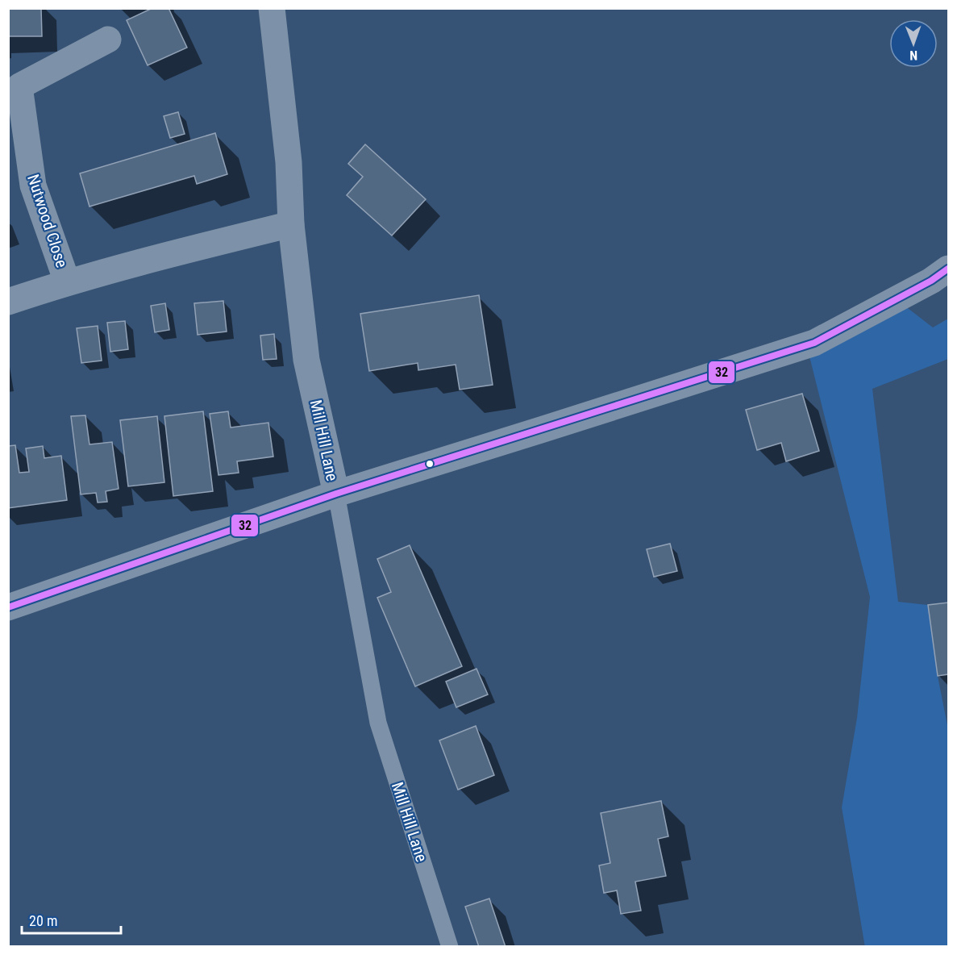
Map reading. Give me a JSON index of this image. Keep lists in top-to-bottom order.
{
  "streets": {
    "street": ["Nutwood Close", "Mill Hill Lane"]
  },
  "lines": ["transit line 32"],
  "scale_bar": "20 m",
  "north": "bottom"
}
